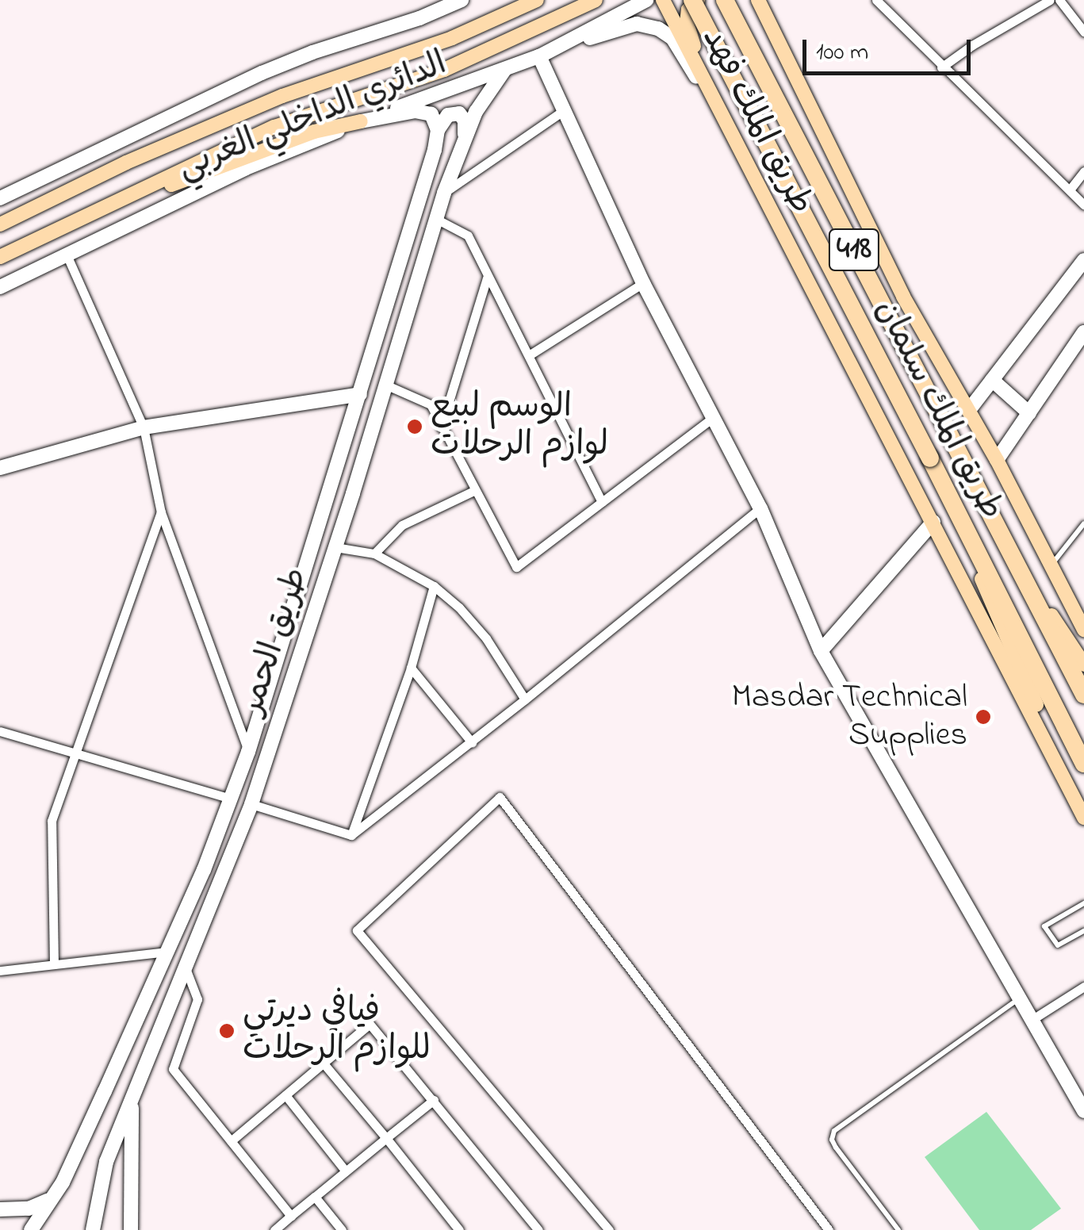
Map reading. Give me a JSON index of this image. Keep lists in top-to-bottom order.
{
  "streets": {
    "highway": ["418", "طريق الملك سلمان"],
    "main road": ["طريق الملك فهد"],
    "street": ["الدائري الداخلي الغربي", "طريق الحمر"]
  },
  "crossings": [
    ["الدائري الداخلي الغربي", "طريق الحمر"]
  ],
  "places": ["الوسم لبيع لوازم الرحلات", "Masdar Technical Supplies", "فيافي ديرتي للوازم الرحلات"],
  "scale_bar": "100 m"
}
